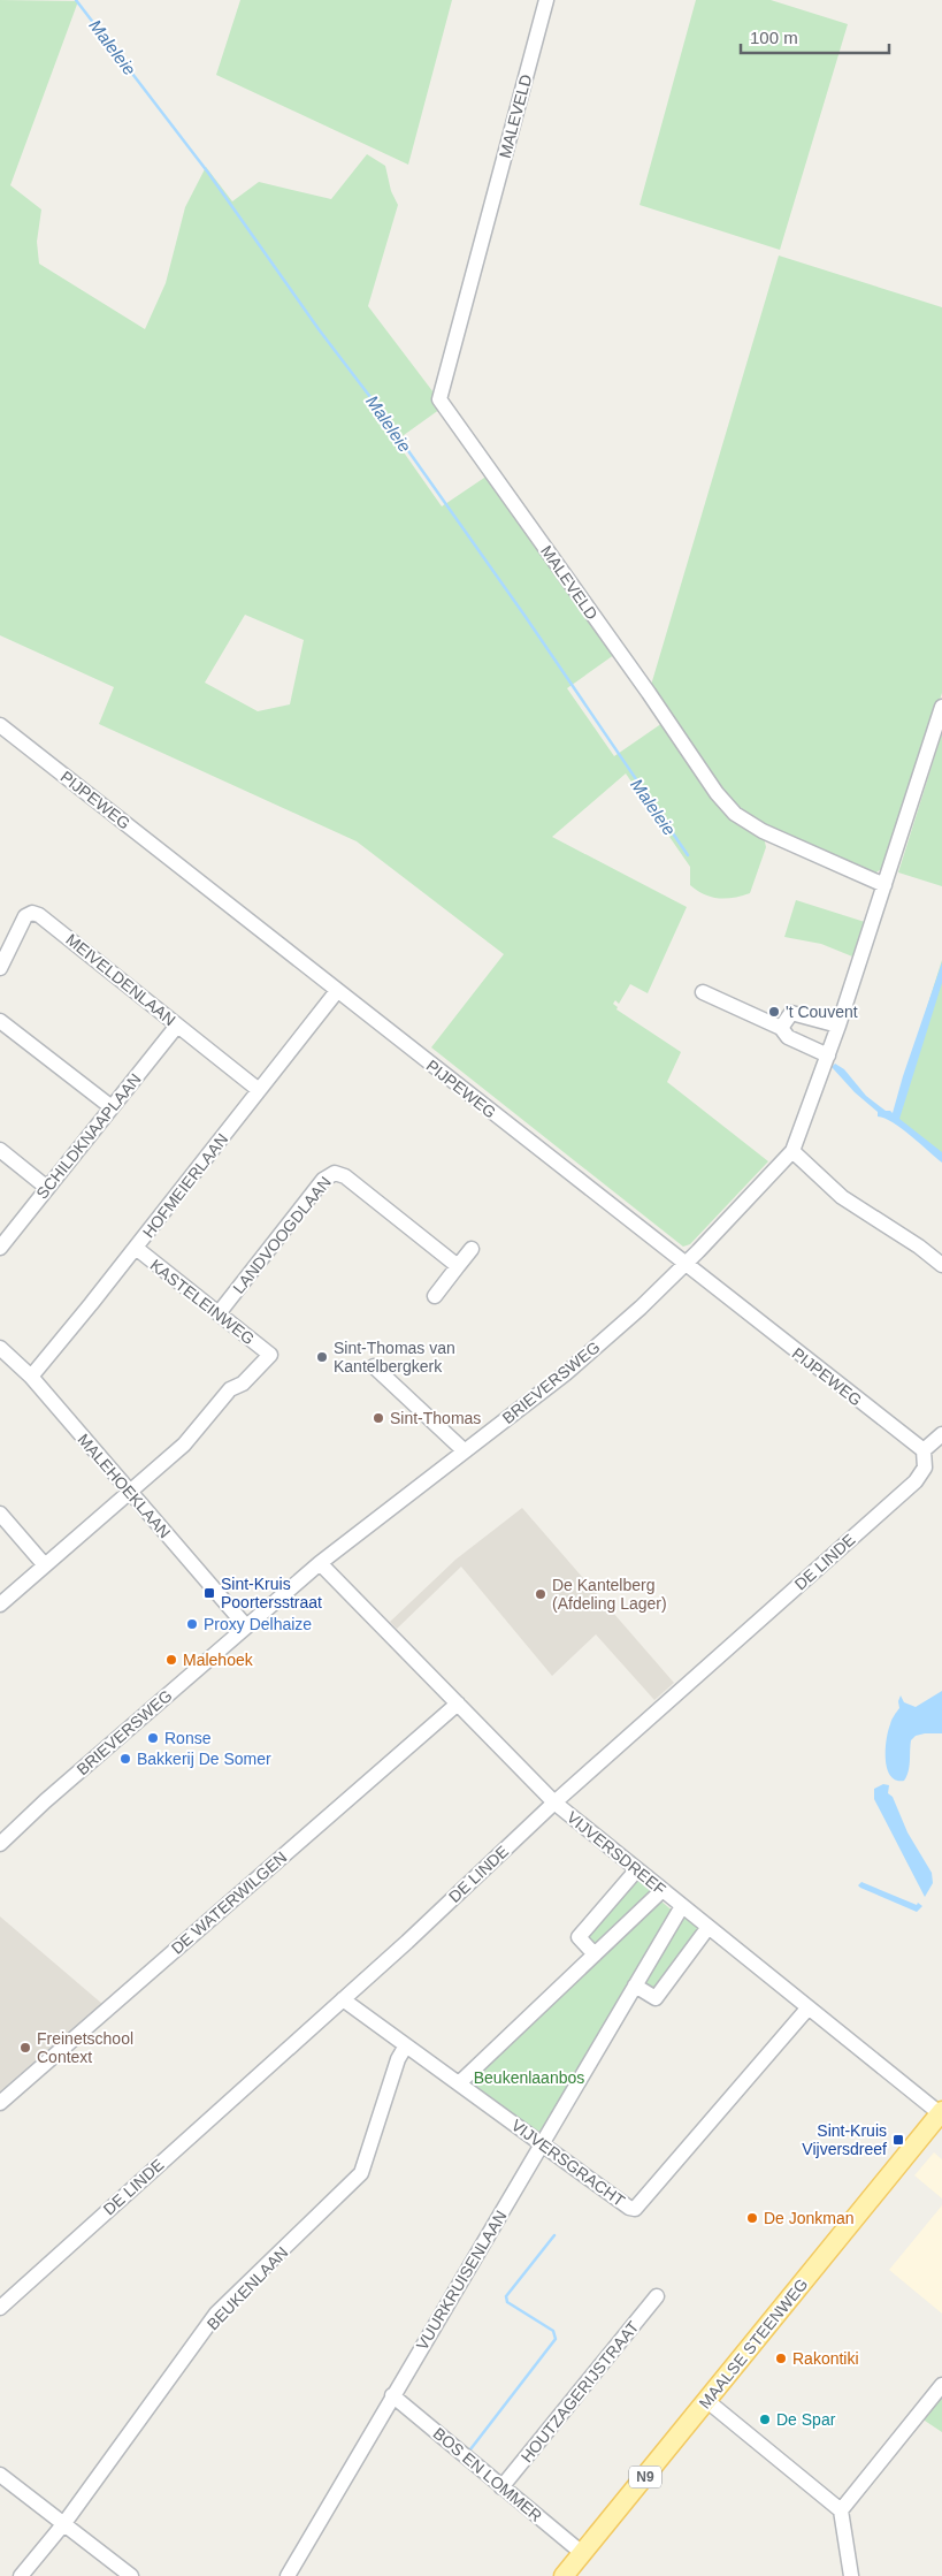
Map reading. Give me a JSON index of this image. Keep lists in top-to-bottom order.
{
  "streets": {
    "main road": ["MAALSE STEENWEG", "N9"],
    "street": [
      "MALEVELD",
      "PIJPEWEG",
      "MEIVELDENLAAN",
      "SCHILDKNAAPLAAN",
      "HOFMEIERLAAN",
      "LANDVOOGDLAAN",
      "KASTELEINWEG",
      "BRIEVERSWEG",
      "MALEHOEKLAAN",
      "DE LINDE",
      "VIJVERSDREEF",
      "DE WATERWILGEN",
      "VIJVERSGRACHT",
      "VUURKRUISENLAAN",
      "BEUKENLAAN",
      "HOUTZAGERIJSTRAAT",
      "BOS EN LOMMER"
    ]
  },
  "crossings": [
    ["MALEVELD", "BRIEVERSWEG"],
    ["PIJPEWEG", "HOFMEIERLAAN"],
    ["PIJPEWEG", "BRIEVERSWEG"],
    ["PIJPEWEG", "DE LINDE"],
    ["MEIVELDENLAAN", "SCHILDKNAAPLAAN"],
    ["MEIVELDENLAAN", "HOFMEIERLAAN"],
    ["HOFMEIERLAAN", "KASTELEINWEG"],
    ["HOFMEIERLAAN", "MALEHOEKLAAN"],
    ["LANDVOOGDLAAN", "KASTELEINWEG"],
    ["KASTELEINWEG", "MALEHOEKLAAN"],
    ["BRIEVERSWEG", "MALEHOEKLAAN"],
    ["BRIEVERSWEG", "VIJVERSDREEF"],
    ["DE LINDE", "VIJVERSDREEF"],
    ["DE LINDE", "VIJVERSGRACHT"],
    ["VIJVERSDREEF", "DE WATERWILGEN"],
    ["VIJVERSDREEF", "VIJVERSGRACHT"],
    ["VIJVERSDREEF", "VUURKRUISENLAAN"],
    ["VIJVERSDREEF", "MAALSE STEENWEG"],
    ["VIJVERSGRACHT", "VUURKRUISENLAAN"],
    ["VIJVERSGRACHT", "BEUKENLAAN"],
    ["VUURKRUISENLAAN", "BOS EN LOMMER"],
    ["MAALSE STEENWEG", "BOS EN LOMMER"],
    ["HOUTZAGERIJSTRAAT", "BOS EN LOMMER"]
  ],
  "water": ["Maleleie"],
  "parks": ["Beukenlaanbos"],
  "places": {
    "other": [
      "'t Couvent",
      "Sint-Thomas van Kantelbergkerk",
      "Sint-Thomas",
      "De Kantelberg (Afdeling Lager)",
      "Proxy Delhaize",
      "Malehoek",
      "Ronse",
      "Bakkerij De Somer",
      "Freinetschool Context",
      "De Jonkman",
      "Rakontiki",
      "De Spar"
    ],
    "transit": ["Sint-Kruis Poortersstraat", "Sint-Kruis Vijversdreef"]
  },
  "scale_bar": "100 m"
}
